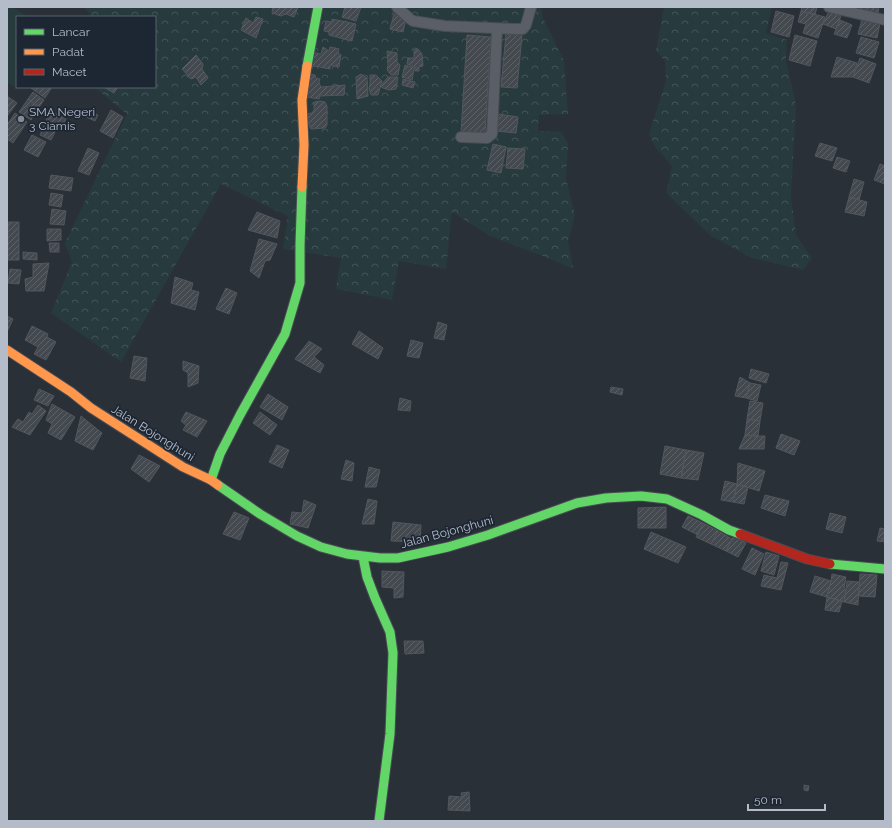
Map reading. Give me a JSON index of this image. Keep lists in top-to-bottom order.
{
  "streets": {
    "street": ["Jalan Bojonghuni"]
  },
  "places": ["SMA Negeri 3 Ciamis"],
  "legend": ["Lancar", "Padat", "Macet"],
  "scale_bar": "50 m"
}
